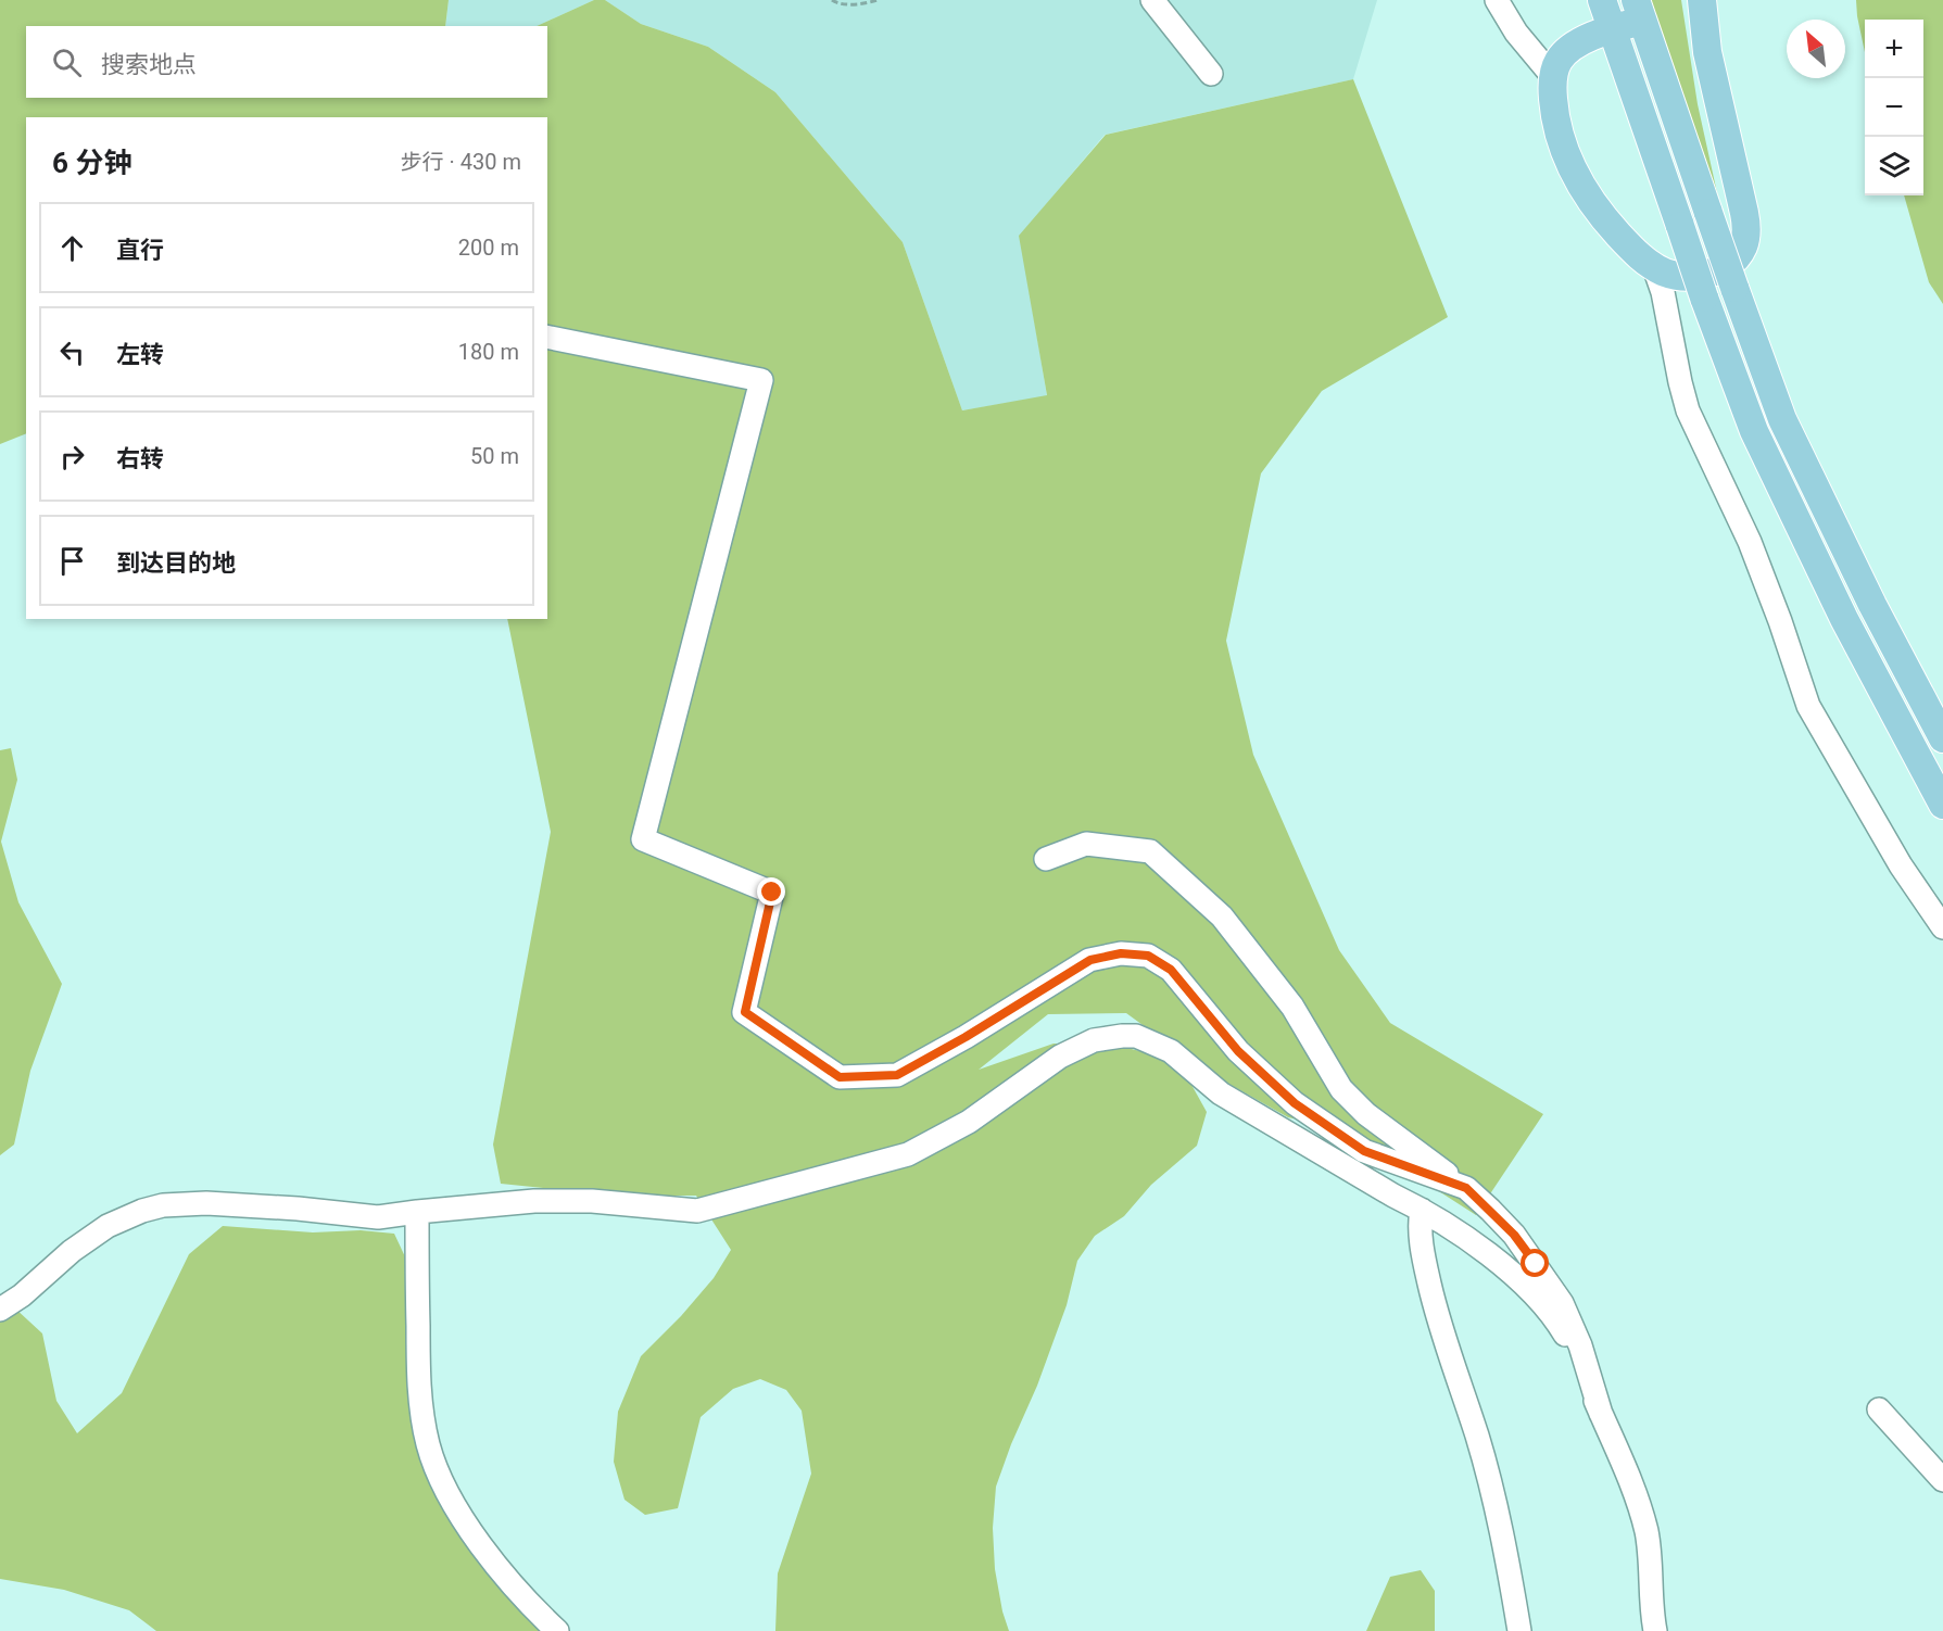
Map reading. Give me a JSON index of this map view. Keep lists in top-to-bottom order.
{
  "north": "top left",
  "page": {
    "map_buttons": ["+", "−"],
    "search": "搜索地点",
    "heading": ["6 分钟", "步行 · 430 m"],
    "list": [
      ["直行", "200 m"],
      ["左转", "180 m"],
      ["右转", "50 m"],
      "到达目的地"
    ]
  }
}
